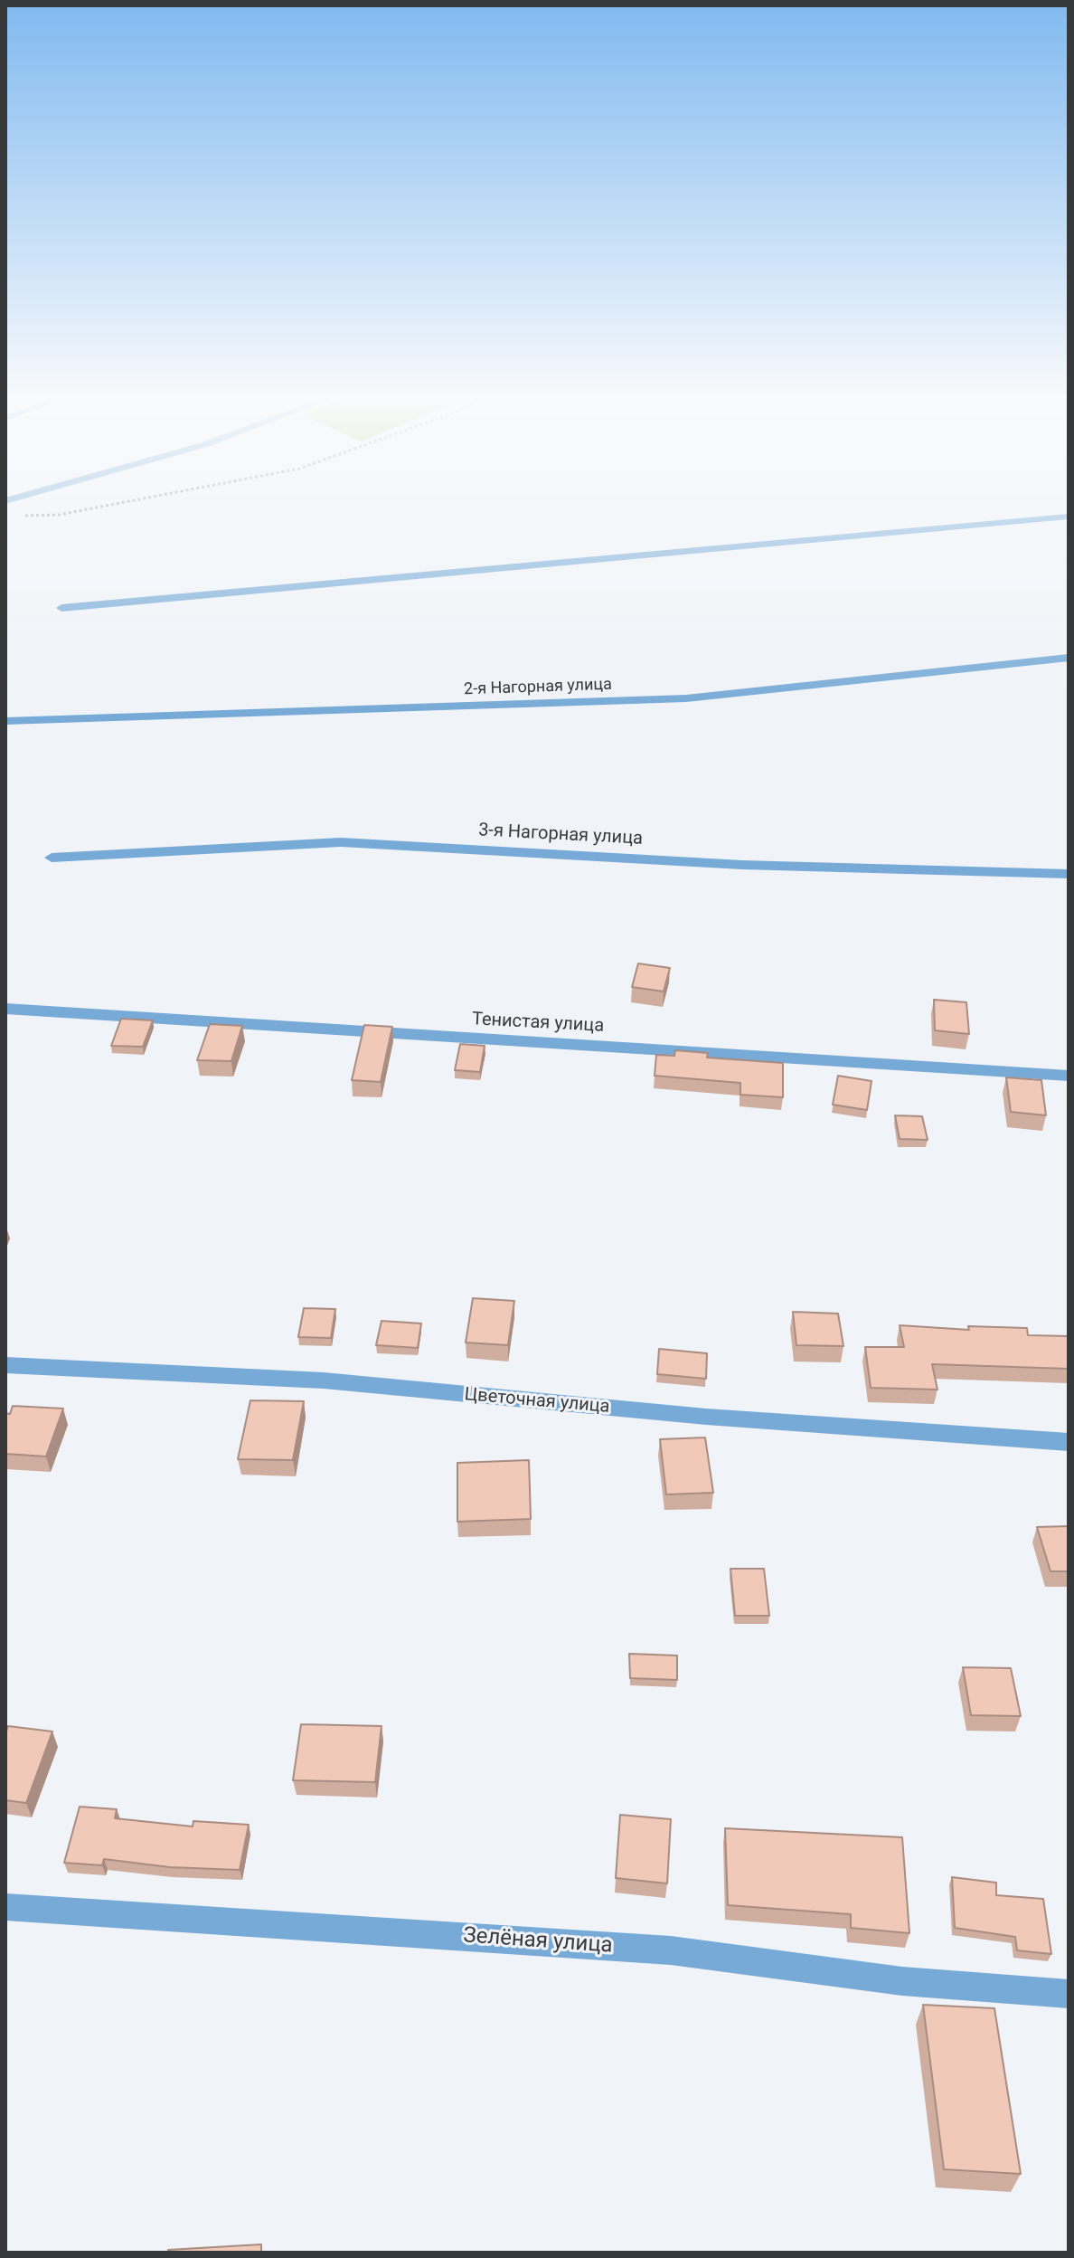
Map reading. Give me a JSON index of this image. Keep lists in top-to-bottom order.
{
  "streets": {
    "street": [
      "2-я Нагорная улица",
      "3-я Нагорная улица",
      "Тенистая улица",
      "Цветочная улица",
      "Зелёная улица"
    ]
  }
}
